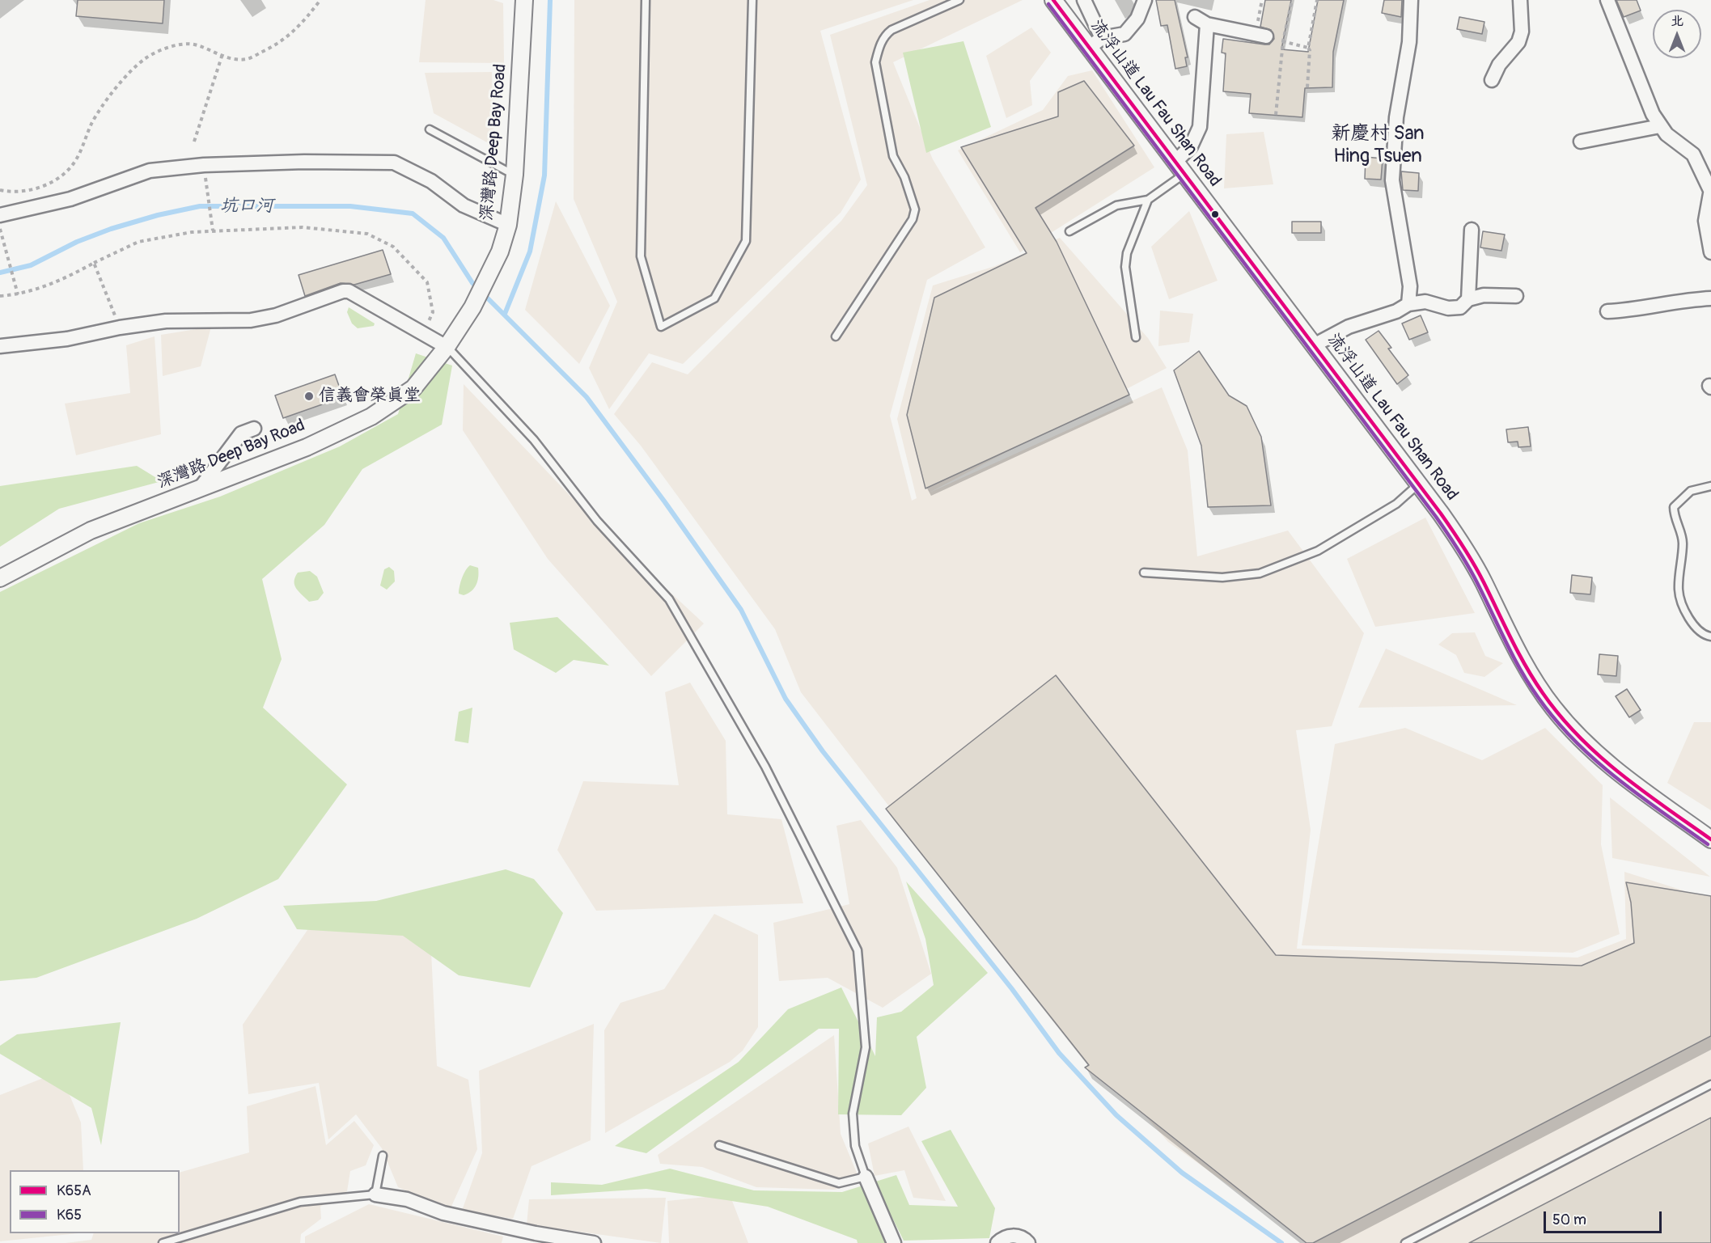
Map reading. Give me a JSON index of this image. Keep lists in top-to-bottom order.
{
  "streets": {
    "street": ["流浮山道 Lau Fau Shan Road", "深灣路 Deep Bay Road"]
  },
  "districts": ["新慶村 San Hing Tsuen"],
  "water": ["坑口河"],
  "places": ["信義會榮真堂"],
  "lines": ["transit line K65A", "transit line K65"],
  "legend": ["K65A", "K65"],
  "scale_bar": "50 m",
  "north": "top"
}
